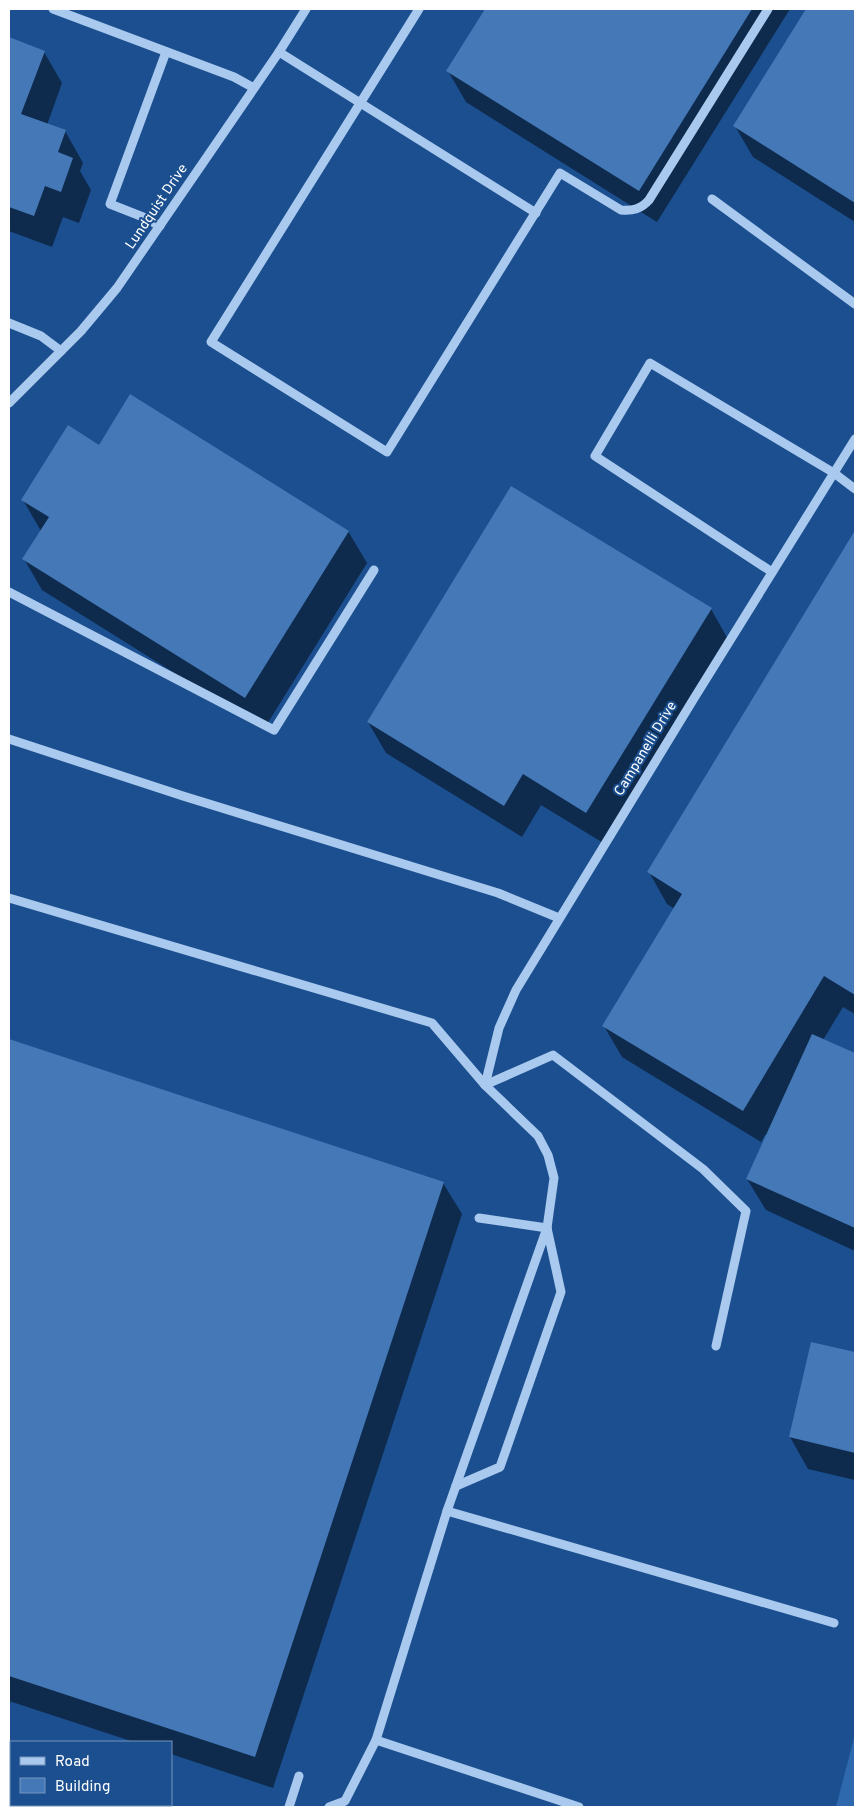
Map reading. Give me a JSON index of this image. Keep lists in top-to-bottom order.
{
  "streets": {
    "street": ["Lundquist Drive", "Campanelli Drive"]
  },
  "legend": ["Road", "Building"]
}
